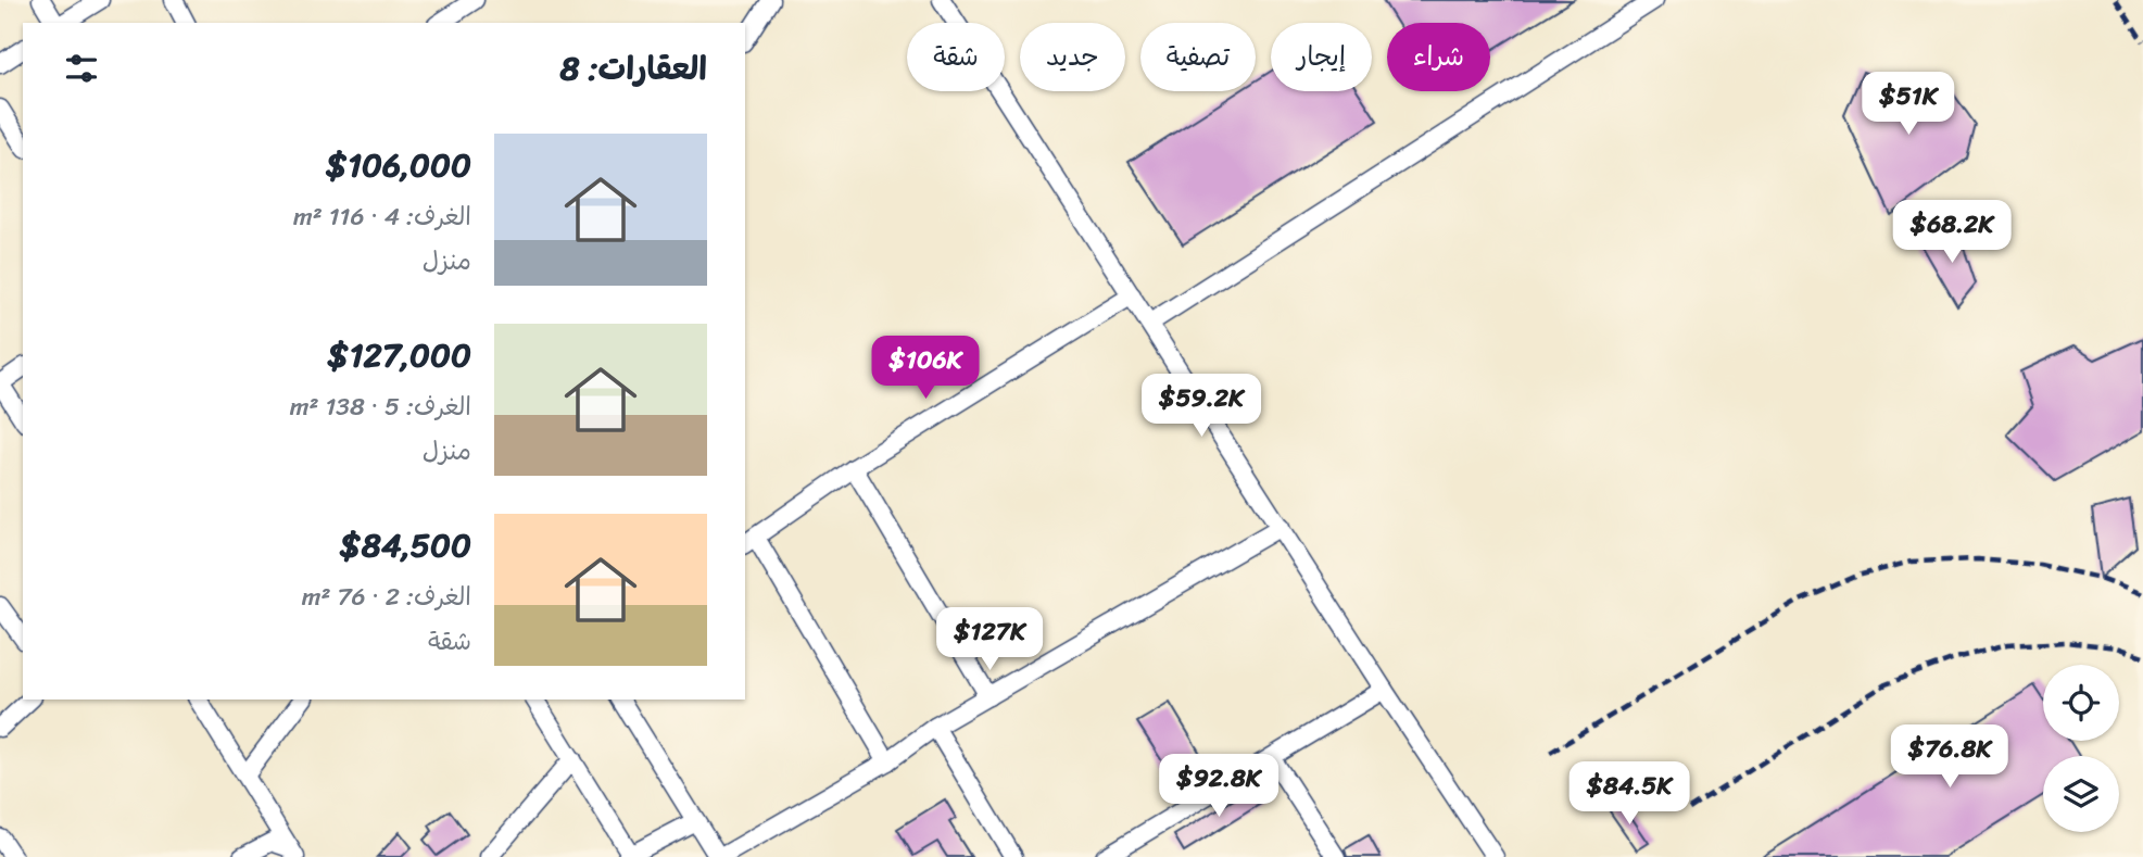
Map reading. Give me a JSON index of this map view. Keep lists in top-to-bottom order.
{
  "page": {
    "chip": [
      "شراء",
      "إيجار",
      "تصفية",
      "جديد",
      "شقة"
    ],
    "heading": "العقارات: 8",
    "price": [
      "$51K",
      "$68.2K",
      "$106K",
      "$59.2K",
      "$127K",
      "$76.8K",
      "$92.8K",
      "$84.5K"
    ],
    "list": [
      {
        "name": "$106,000",
        "note": "الغرف: 4 · 116 m² · منزل"
      },
      {
        "name": "$127,000",
        "note": "الغرف: 5 · 138 m² · منزل"
      },
      {
        "name": "$84,500",
        "note": "الغرف: 2 · 76 m² · شقة"
      }
    ]
  }
}
